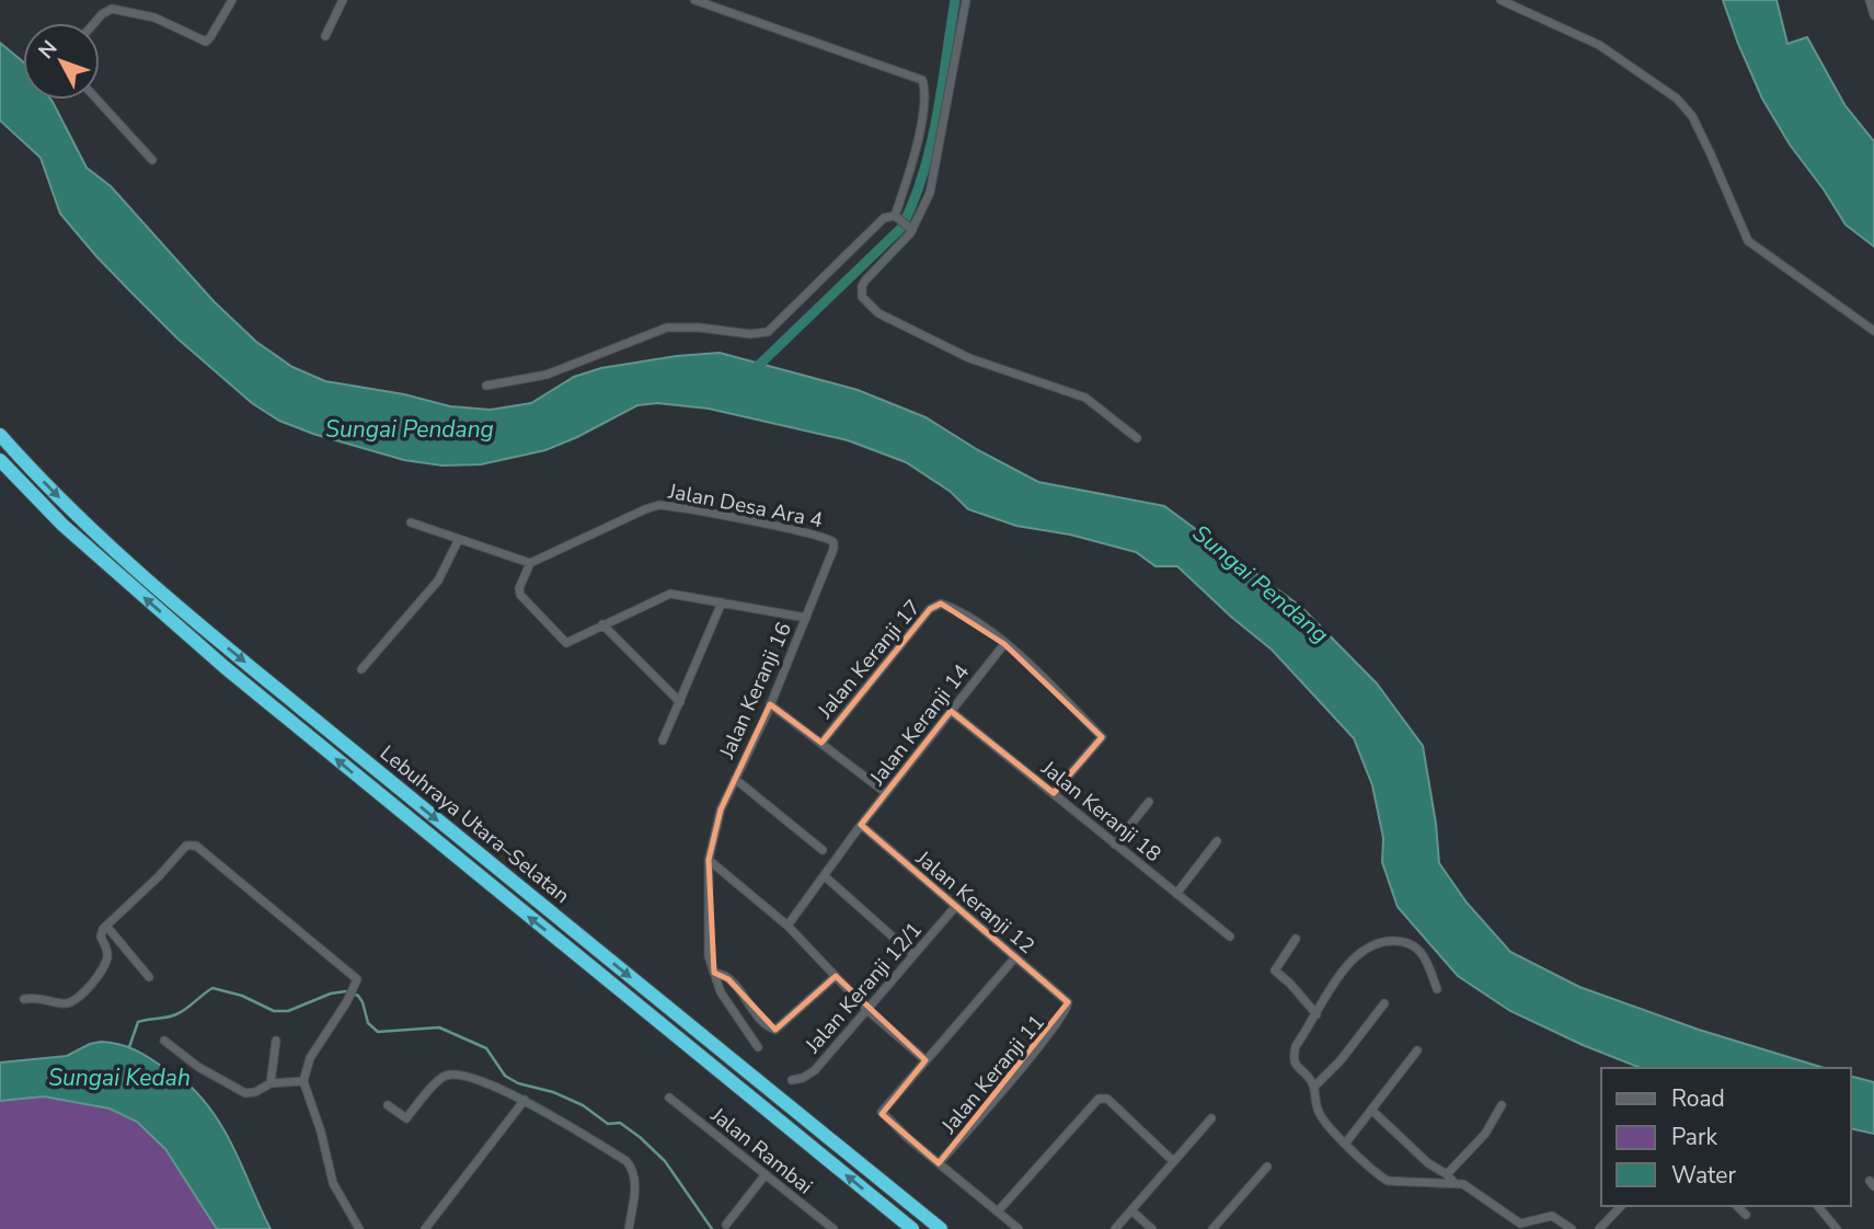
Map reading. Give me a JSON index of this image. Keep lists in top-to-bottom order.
{
  "streets": {
    "highway": ["Lebuhraya Utara–Selatan"],
    "street": [
      "Jalan Desa Ara 4",
      "Jalan Keranji 17",
      "Jalan Keranji 16",
      "Jalan Keranji 14",
      "Jalan Keranji 18",
      "Jalan Keranji 12",
      "Jalan Keranji 12/1",
      "Jalan Keranji 11",
      "Jalan Rambai"
    ]
  },
  "crossings": [
    ["Jalan Desa Ara 4", "Jalan Keranji 16"],
    ["Jalan Keranji 17", "Jalan Keranji 14"],
    ["Jalan Keranji 14", "Jalan Keranji 18"],
    ["Jalan Keranji 14", "Jalan Keranji 12"],
    ["Jalan Keranji 12", "Jalan Keranji 12/1"],
    ["Jalan Keranji 12", "Jalan Keranji 11"]
  ],
  "water": ["Sungai Pendang", "Sungai Kedah"],
  "legend": ["Road", "Park", "Water"],
  "north": "top left"
}
